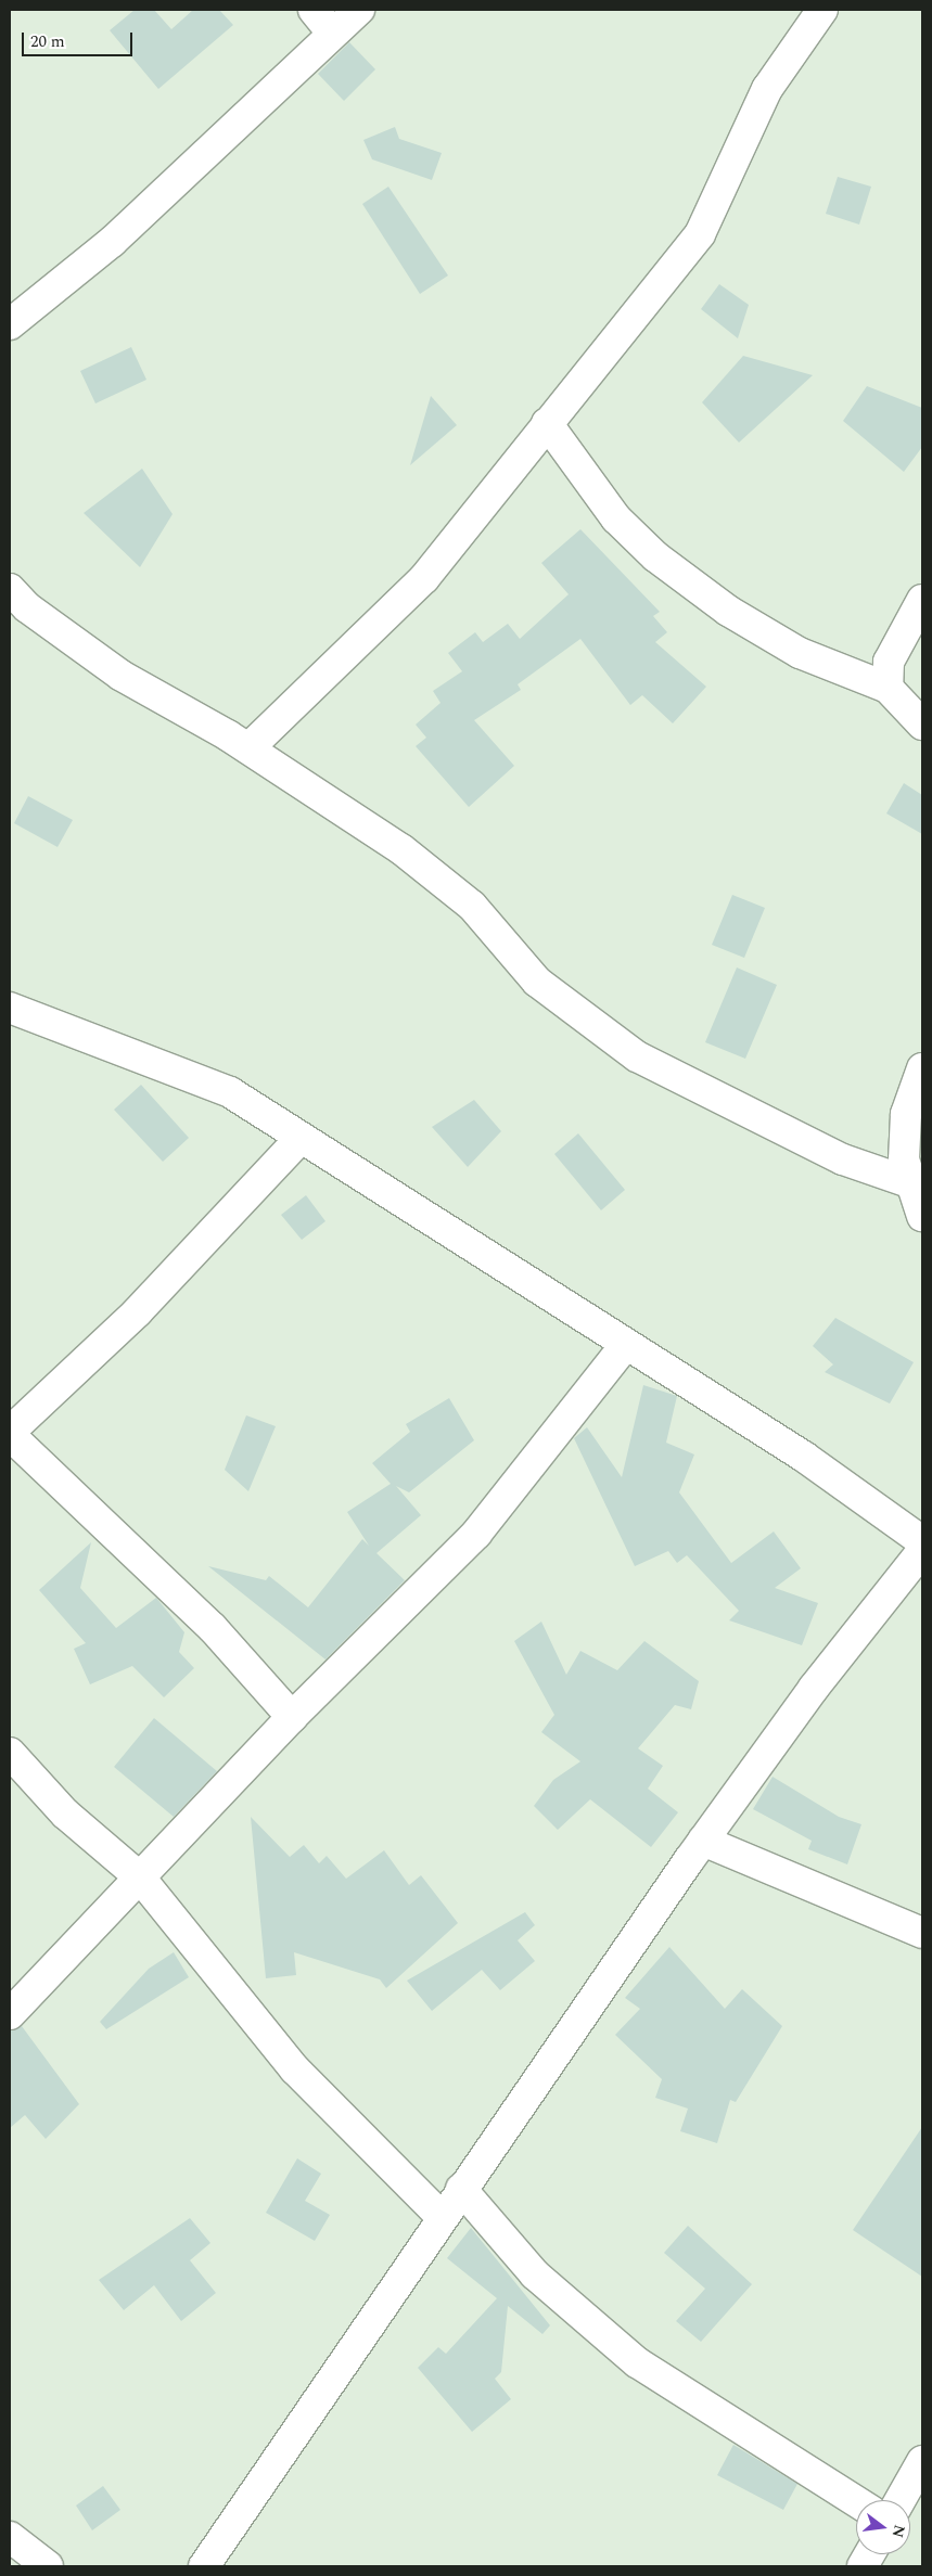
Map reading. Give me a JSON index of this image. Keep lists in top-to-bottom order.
{
  "scale_bar": "20 m",
  "north": "right"
}
